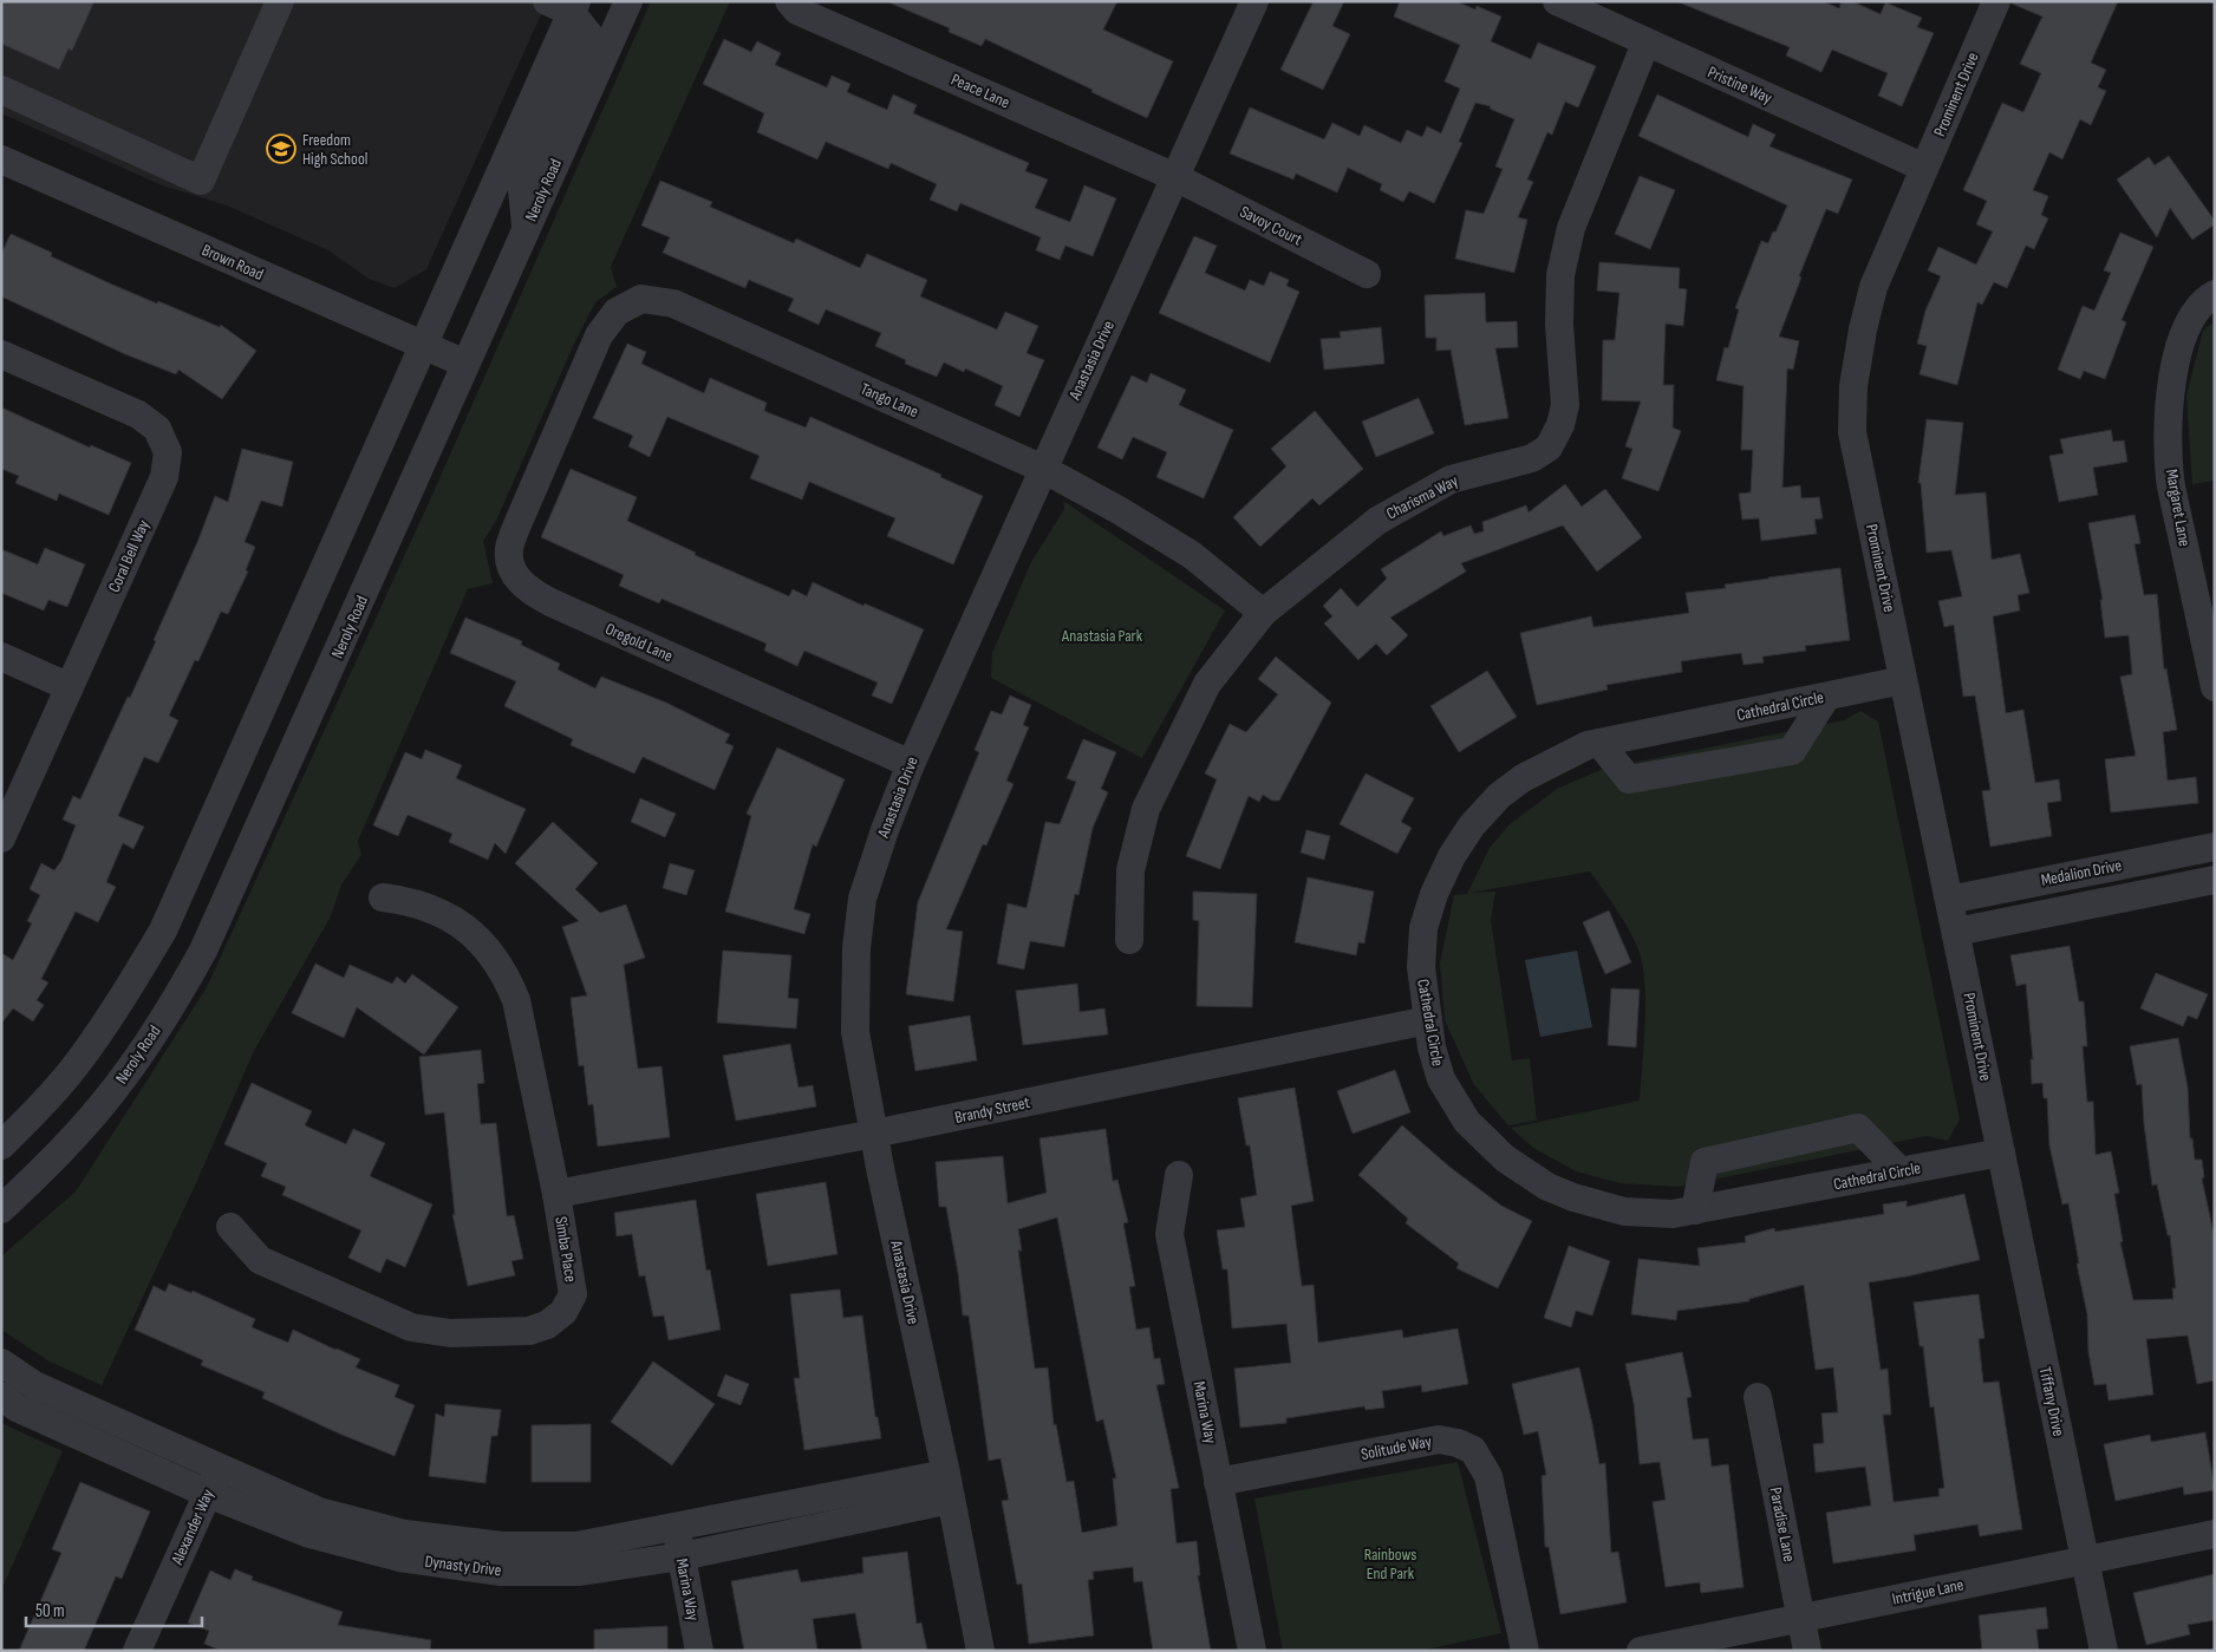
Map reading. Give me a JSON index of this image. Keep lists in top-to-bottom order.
{
  "streets": {
    "street": [
      "Pristine Way",
      "Peace Lane",
      "Prominent Drive",
      "Neroly Road",
      "Savoy Court",
      "Brown Road",
      "Anastasia Drive",
      "Tango Lane",
      "Charisma Way",
      "Margaret Lane",
      "Coral Bell Way",
      "Oregold Lane",
      "Cathedral Circle",
      "Medalion Drive",
      "Brandy Street",
      "Simba Place",
      "Tiffany Drive",
      "Marina Way",
      "Solitude Way",
      "Paradise Lane",
      "Alexander Way",
      "Dynasty Drive",
      "Intrigue Lane"
    ]
  },
  "crossings": [
    ["Pristine Way", "Prominent Drive"],
    ["Pristine Way", "Charisma Way"],
    ["Peace Lane", "Savoy Court"],
    ["Peace Lane", "Anastasia Drive"],
    ["Prominent Drive", "Cathedral Circle"],
    ["Prominent Drive", "Medalion Drive"],
    ["Prominent Drive", "Tiffany Drive"],
    ["Neroly Road", "Brown Road"],
    ["Savoy Court", "Anastasia Drive"],
    ["Anastasia Drive", "Tango Lane"],
    ["Anastasia Drive", "Oregold Lane"],
    ["Anastasia Drive", "Brandy Street"],
    ["Anastasia Drive", "Dynasty Drive"],
    ["Tango Lane", "Charisma Way"],
    ["Tango Lane", "Oregold Lane"],
    ["Cathedral Circle", "Brandy Street"],
    ["Cathedral Circle", "Tiffany Drive"],
    ["Brandy Street", "Simba Place"],
    ["Tiffany Drive", "Intrigue Lane"],
    ["Marina Way", "Solitude Way"],
    ["Marina Way", "Dynasty Drive"],
    ["Paradise Lane", "Intrigue Lane"],
    ["Alexander Way", "Dynasty Drive"]
  ],
  "parks": ["Anastasia Park", "Rainbows End Park"],
  "places": {
    "school or university": ["Freedom High School"]
  },
  "scale_bar": "50 m"
}
